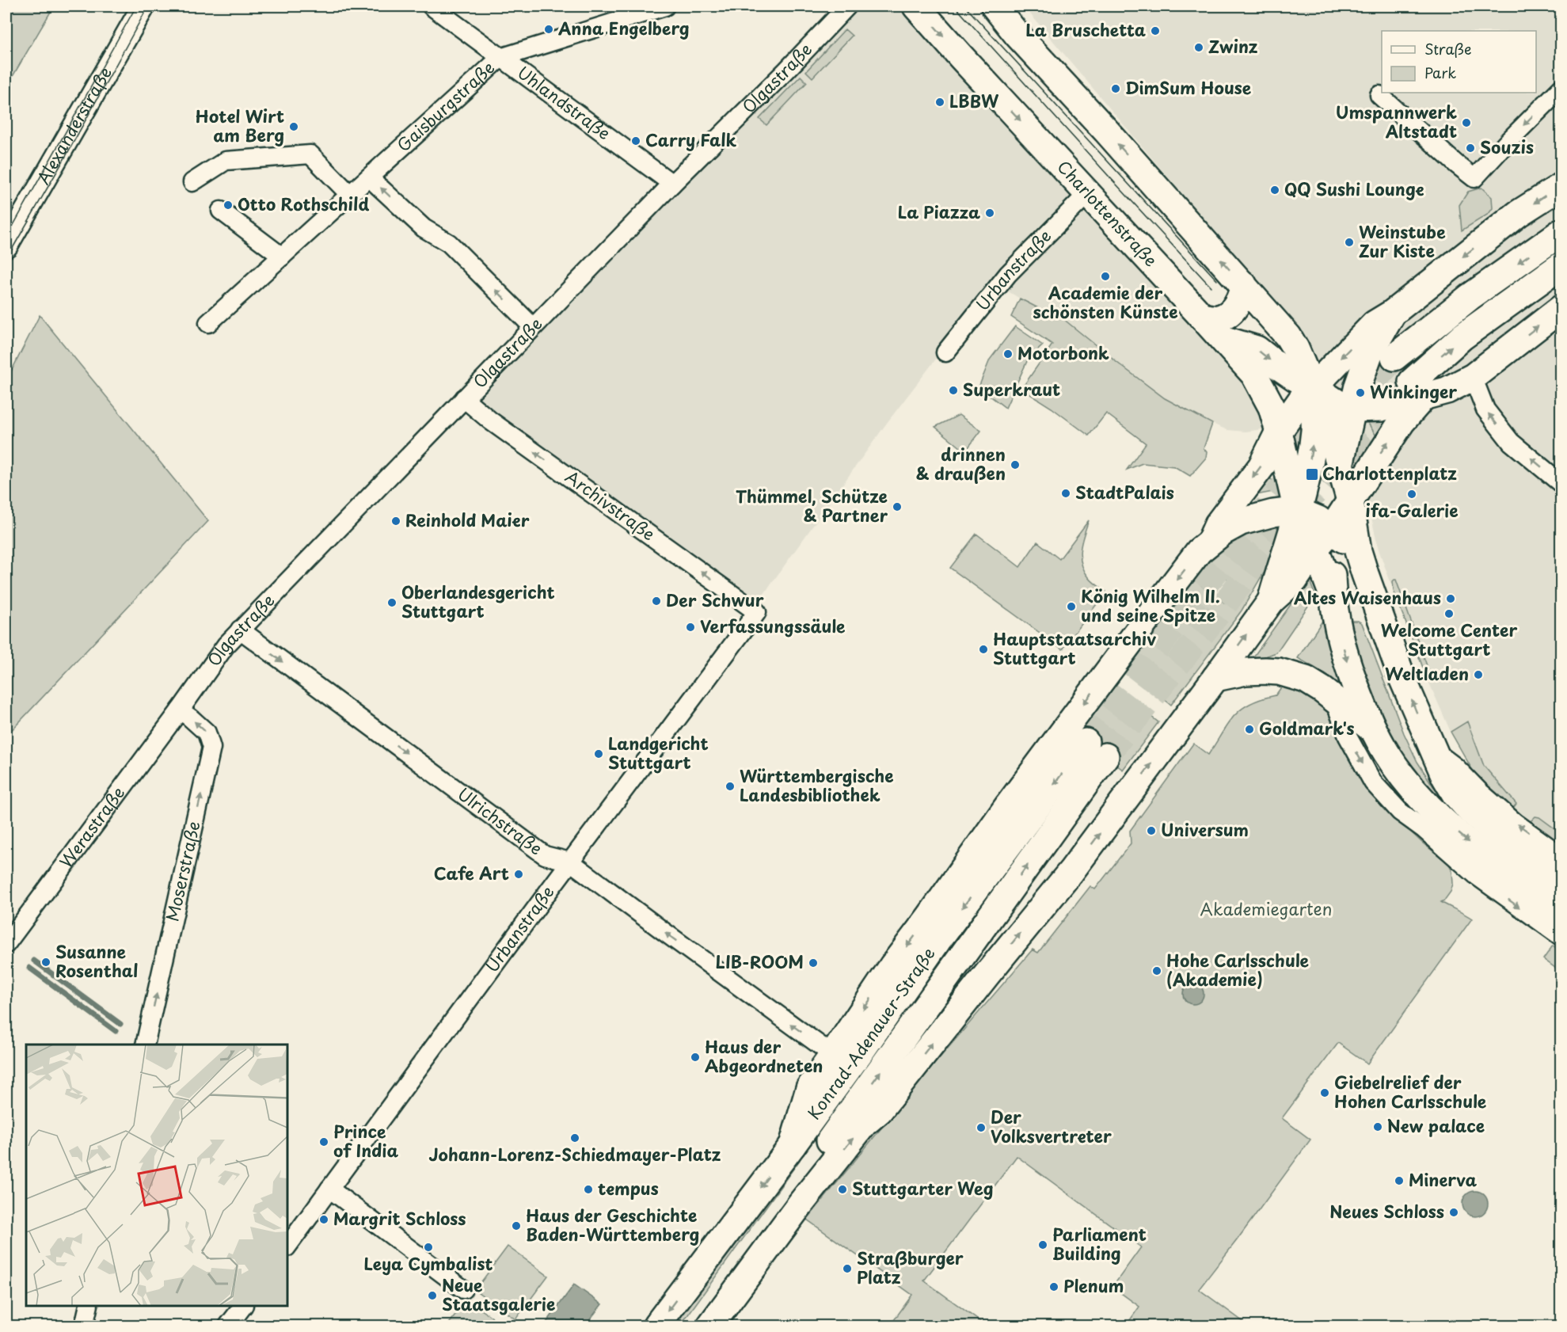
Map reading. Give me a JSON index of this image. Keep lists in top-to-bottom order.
{
  "streets": {
    "main road": ["Charlottenstraße", "Konrad-Adenauer-Straße"],
    "street": [
      "Olgastraße",
      "Uhlandstraße",
      "Gaisburgstraße",
      "Alexanderstraße",
      "Urbanstraße",
      "Archivstraße",
      "Ulrichstraße",
      "Werastraße",
      "Moserstraße"
    ]
  },
  "crossings": [
    ["Olgastraße", "Uhlandstraße"],
    ["Olgastraße", "Archivstraße"],
    ["Olgastraße", "Ulrichstraße"],
    ["Olgastraße", "Werastraße"],
    ["Olgastraße", "Moserstraße"],
    ["Uhlandstraße", "Gaisburgstraße"],
    ["Charlottenstraße", "Urbanstraße"],
    ["Urbanstraße", "Archivstraße"],
    ["Urbanstraße", "Ulrichstraße"],
    ["Werastraße", "Moserstraße"]
  ],
  "one_way": ["Archivstraße", "Moserstraße"],
  "parks": ["Akademiegarten"],
  "places": {
    "other": [
      "Anna Engelberg",
      "La Bruschetta",
      "Zwinz",
      "DimSum House",
      "LBBW",
      "Umspannwerk Altstadt",
      "Hotel Wirt am Berg",
      "Carry Falk",
      "Souzis",
      "QQ Sushi Lounge",
      "Otto Rothschild",
      "La Piazza",
      "Weinstube Zur Kiste",
      "Academie der schönsten Künste",
      "Motorbonk",
      "Superkraut",
      "Winkinger",
      "drinnen & draußen",
      "StadtPalais",
      "ifa-Galerie",
      "Thümmel, Schütze & Partner",
      "Reinhold Maier",
      "Altes Waisenhaus",
      "Der Schwur",
      "Oberlandesgericht Stuttgart",
      "König Wilhelm II. und seine Spitze",
      "Welcome Center Stuttgart",
      "Verfassungssäule",
      "Hauptstaatsarchiv Stuttgart",
      "Weltladen",
      "Goldmark's",
      "Landgericht Stuttgart",
      "Württembergische Landesbibliothek",
      "Universum",
      "Cafe Art",
      "Susanne Rosenthal",
      "LIB-ROOM",
      "Hohe Carlsschule (Akademie)",
      "Haus der Abgeordneten",
      "Giebelrelief der Hohen Carlsschule",
      "New palace",
      "Der Volksvertreter",
      "Johann-Lorenz-Schiedmayer-Platz",
      "Prince of India",
      "Minerva",
      "tempus",
      "Stuttgarter Weg",
      "Neues Schloss",
      "Margrit Schloss",
      "Haus der Geschichte Baden-Württemberg",
      "Parliament Building",
      "Leya Cymbalist",
      "Straßburger Platz",
      "Plenum",
      "Neue Staatsgalerie"
    ],
    "transit": ["Charlottenplatz"]
  },
  "legend": ["Straße", "Park"]
}
